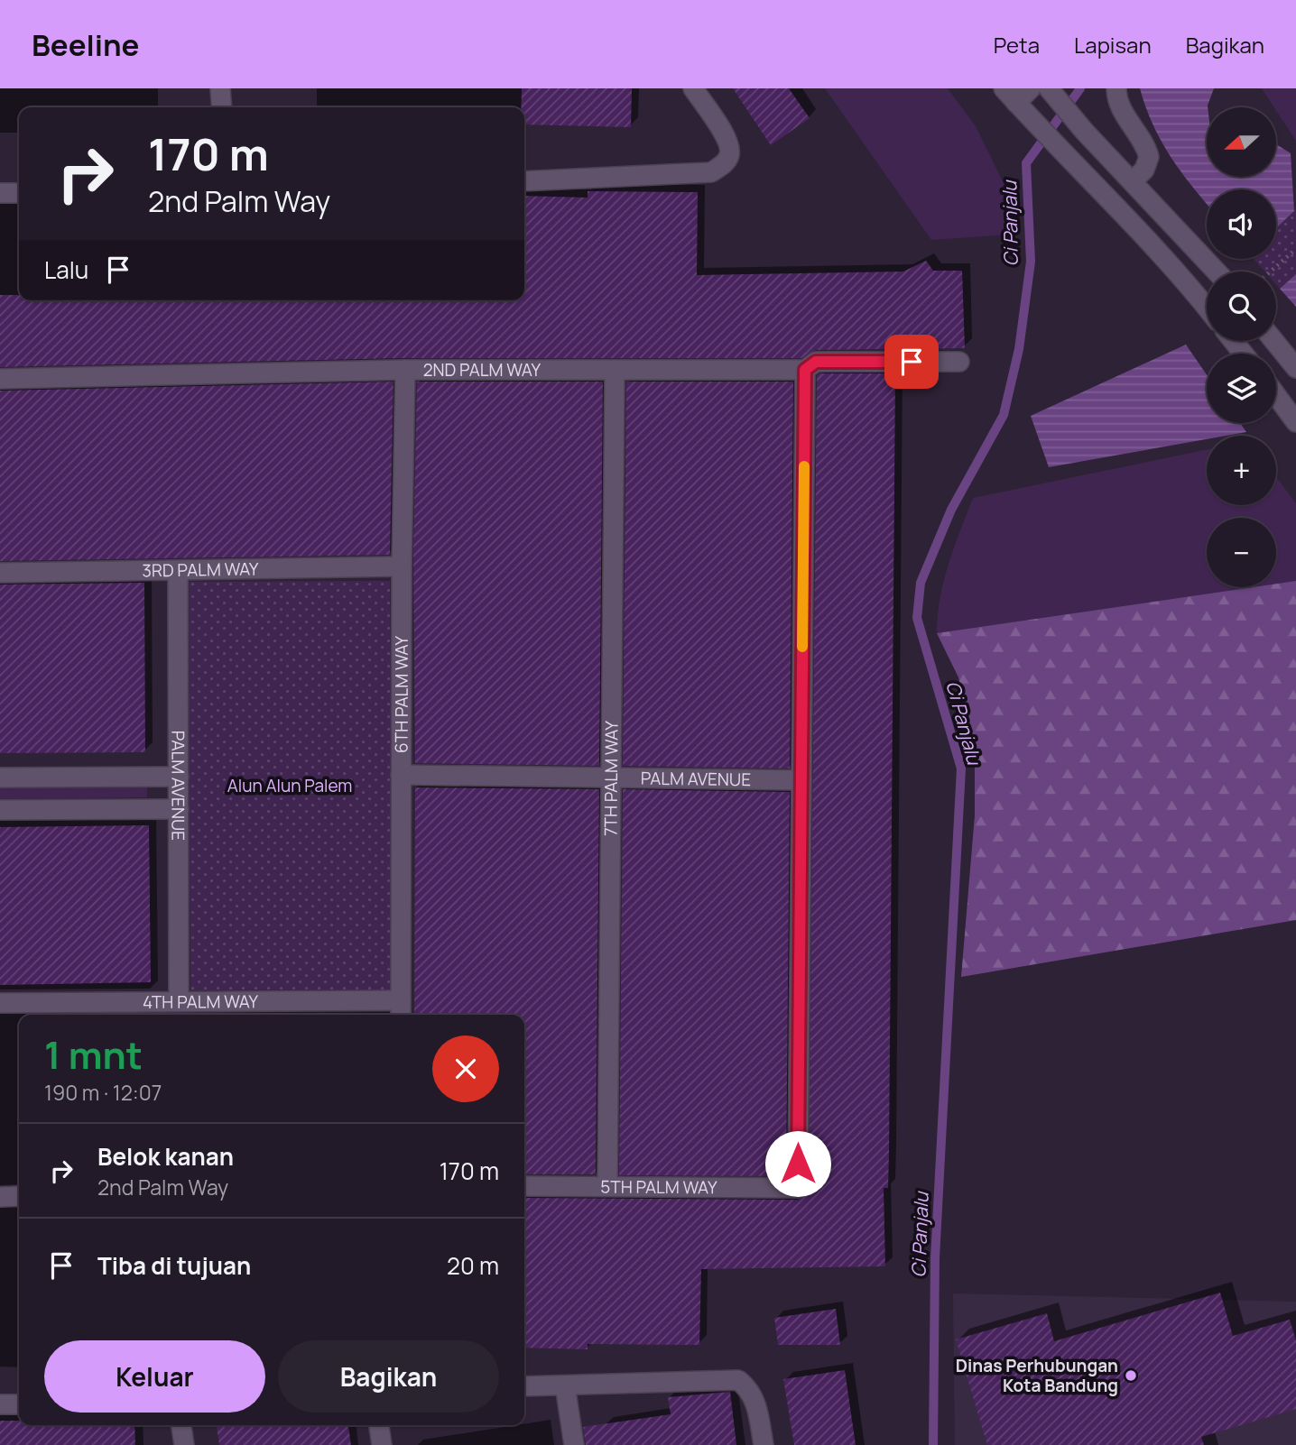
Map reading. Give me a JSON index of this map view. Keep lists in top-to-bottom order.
{
  "streets": {
    "street": [
      "2ND PALM WAY",
      "3RD PALM WAY",
      "6TH PALM WAY",
      "7TH PALM WAY",
      "PALM AVENUE",
      "4TH PALM WAY",
      "5TH PALM WAY"
    ]
  },
  "crossings": [
    ["2ND PALM WAY", "6TH PALM WAY"],
    ["2ND PALM WAY", "7TH PALM WAY"],
    ["3RD PALM WAY", "6TH PALM WAY"],
    ["3RD PALM WAY", "PALM AVENUE"],
    ["6TH PALM WAY", "PALM AVENUE"],
    ["6TH PALM WAY", "4TH PALM WAY"],
    ["7TH PALM WAY", "PALM AVENUE"],
    ["7TH PALM WAY", "5TH PALM WAY"],
    ["PALM AVENUE", "4TH PALM WAY"],
    ["PALM AVENUE", "5TH PALM WAY"]
  ],
  "water": ["Ci Panjalu"],
  "parks": ["Alun Alun Palem"],
  "places": ["Dinas Perhubungan Kota Bandung"],
  "north": "left",
  "page": {
    "header": "Beeline",
    "nav": ["Peta", "Lapisan", "Bagikan"],
    "map_buttons": ["+", "−"],
    "turn": ["170 m", "2nd Palm Way"],
    "then": "Lalu",
    "heading": ["1 mnt", "190 m · 12:07"],
    "list": [
      {
        "name": "Belok kanan",
        "note": "2nd Palm Way",
        "value": "170 m"
      },
      {
        "name": "Tiba di tujuan",
        "value": "20 m"
      }
    ],
    "buttons": ["Keluar", "Bagikan"]
  }
}
